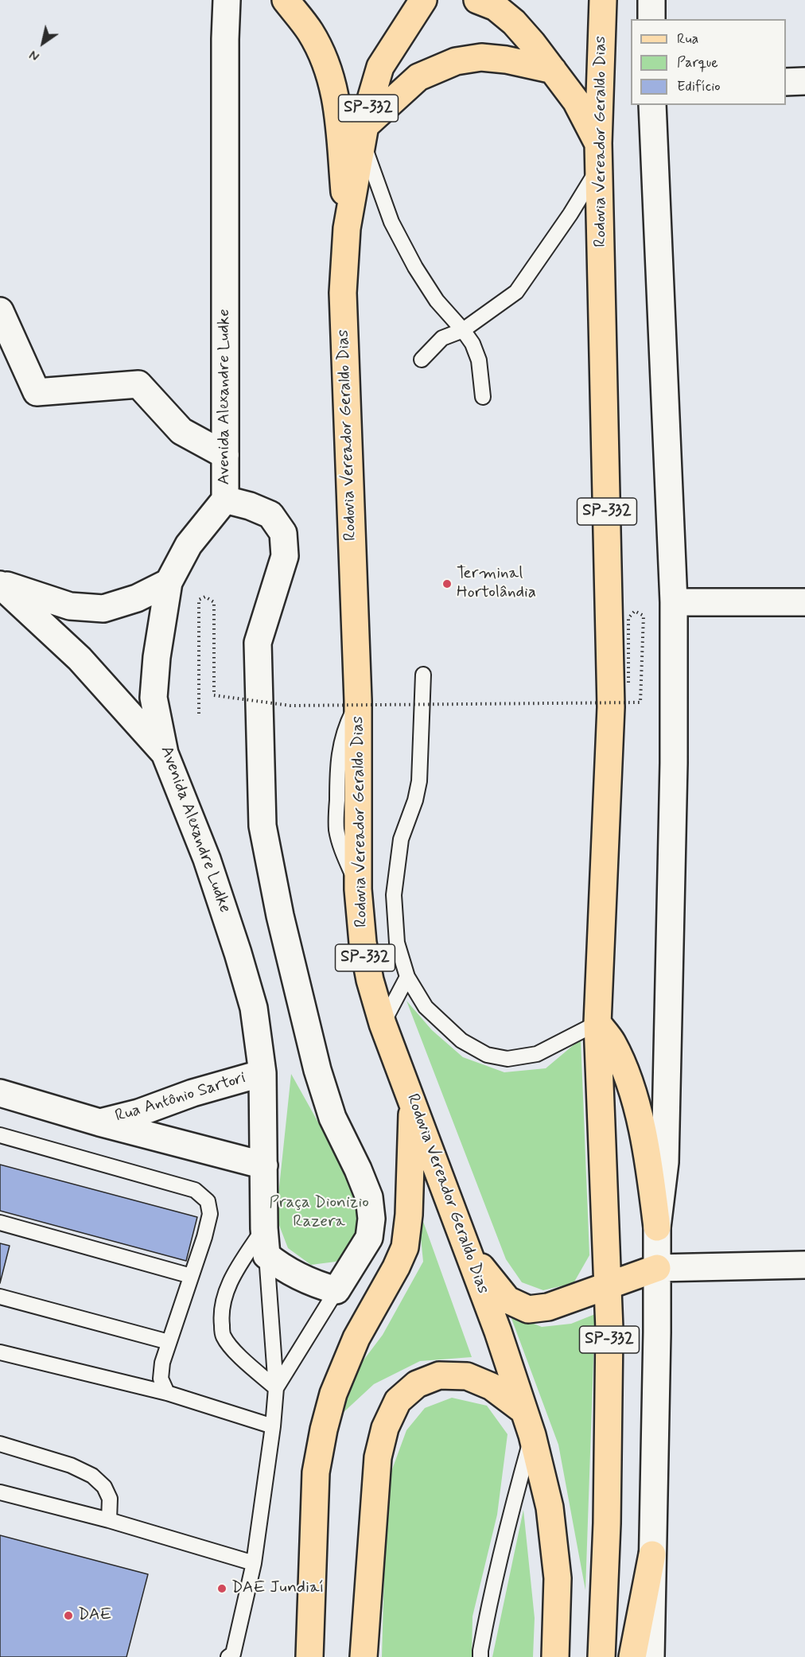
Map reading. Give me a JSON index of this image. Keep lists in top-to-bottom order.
{
  "streets": {
    "main road": [
      "SP-332",
      "Rodovia Vereador Geraldo Dias",
      "Avenida Alexandre Ludke",
      "Rua Antônio Sartori"
    ]
  },
  "crossings": [
    ["Avenida Alexandre Ludke", "Rua Antônio Sartori"]
  ],
  "parks": ["Praça Dionizio Razera"],
  "places": ["Terminal Hortolândia", "DAE Jundiaí", "DAE"],
  "legend": ["Rua", "Parque", "Edifício"],
  "north": "bottom left"
}
